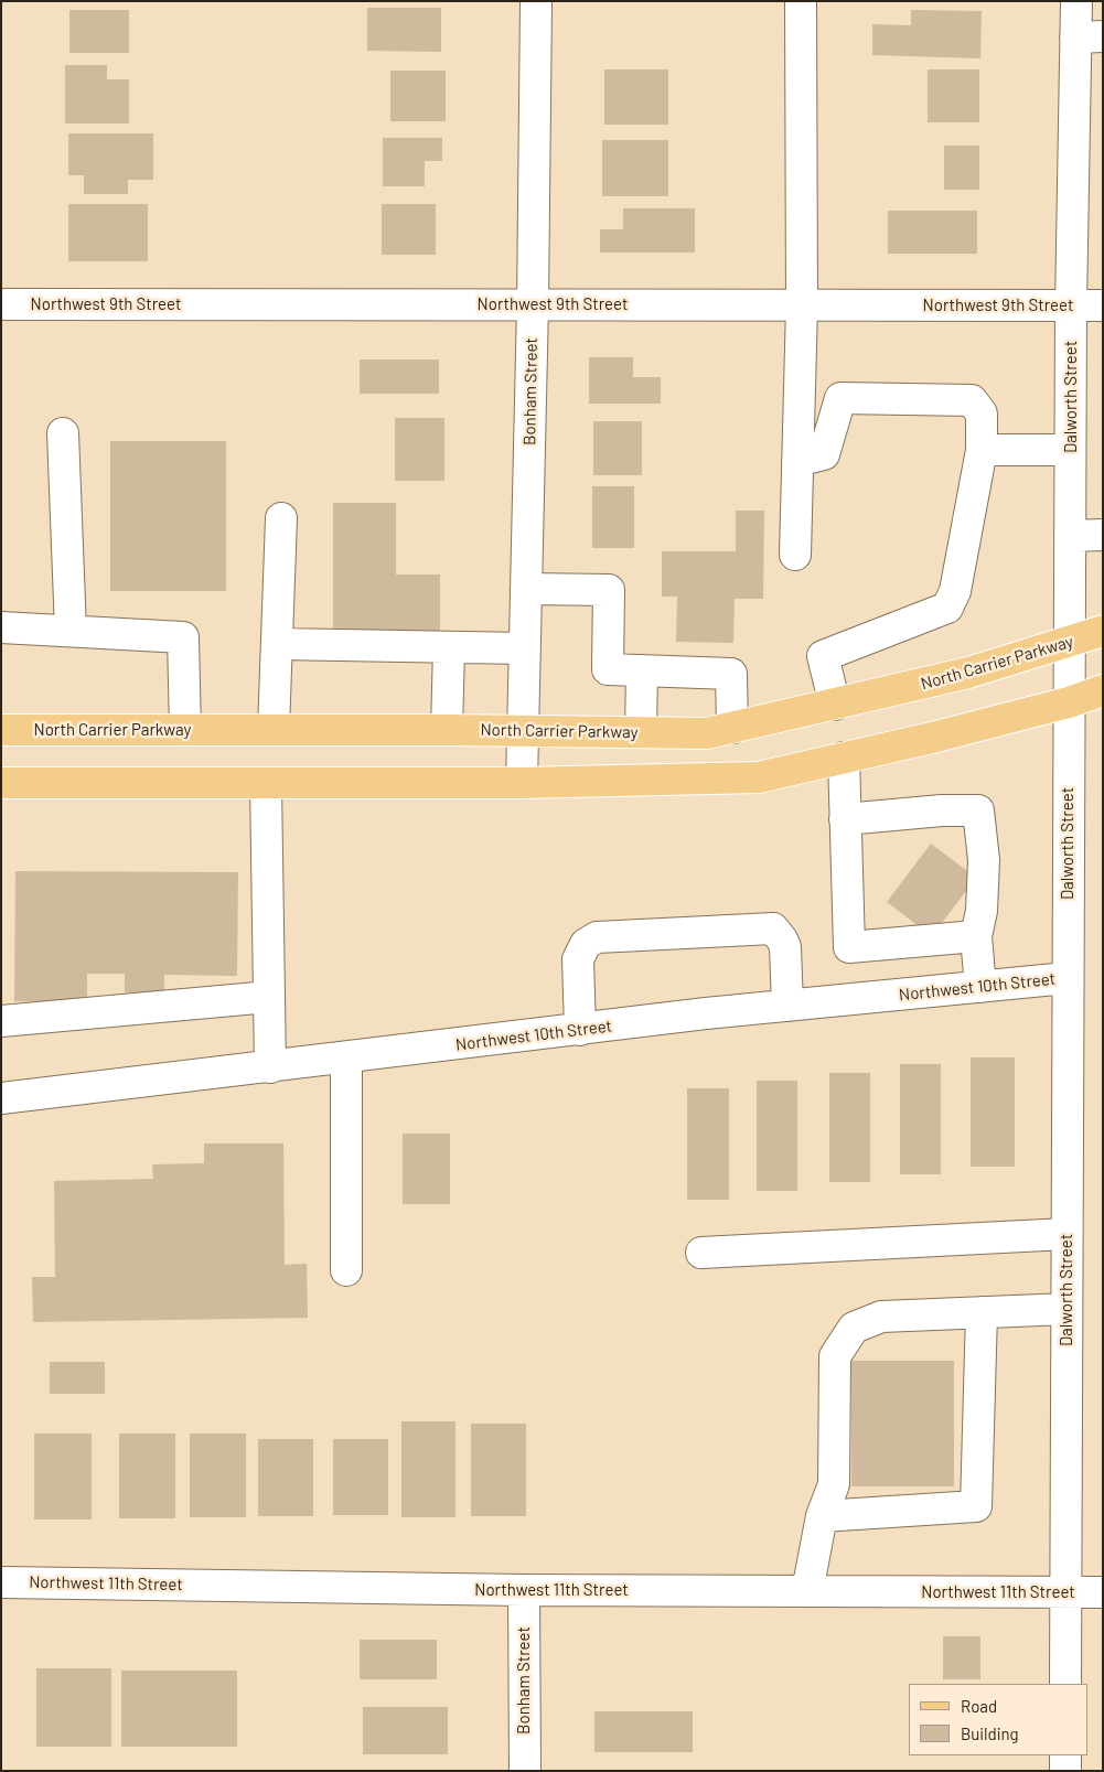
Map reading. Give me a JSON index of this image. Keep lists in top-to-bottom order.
{
  "streets": {
    "main road": ["North Carrier Parkway"],
    "street": [
      "Northwest 9th Street",
      "Bonham Street",
      "Dalworth Street",
      "Northwest 10th Street",
      "Northwest 11th Street"
    ]
  },
  "crossings": [
    ["Northwest 9th Street", "Bonham Street"],
    ["Northwest 9th Street", "Dalworth Street"],
    ["Bonham Street", "North Carrier Parkway"],
    ["Bonham Street", "Northwest 11th Street"],
    ["Dalworth Street", "North Carrier Parkway"],
    ["Dalworth Street", "Northwest 10th Street"],
    ["Dalworth Street", "Northwest 11th Street"]
  ],
  "legend": ["Road", "Building"]
}
